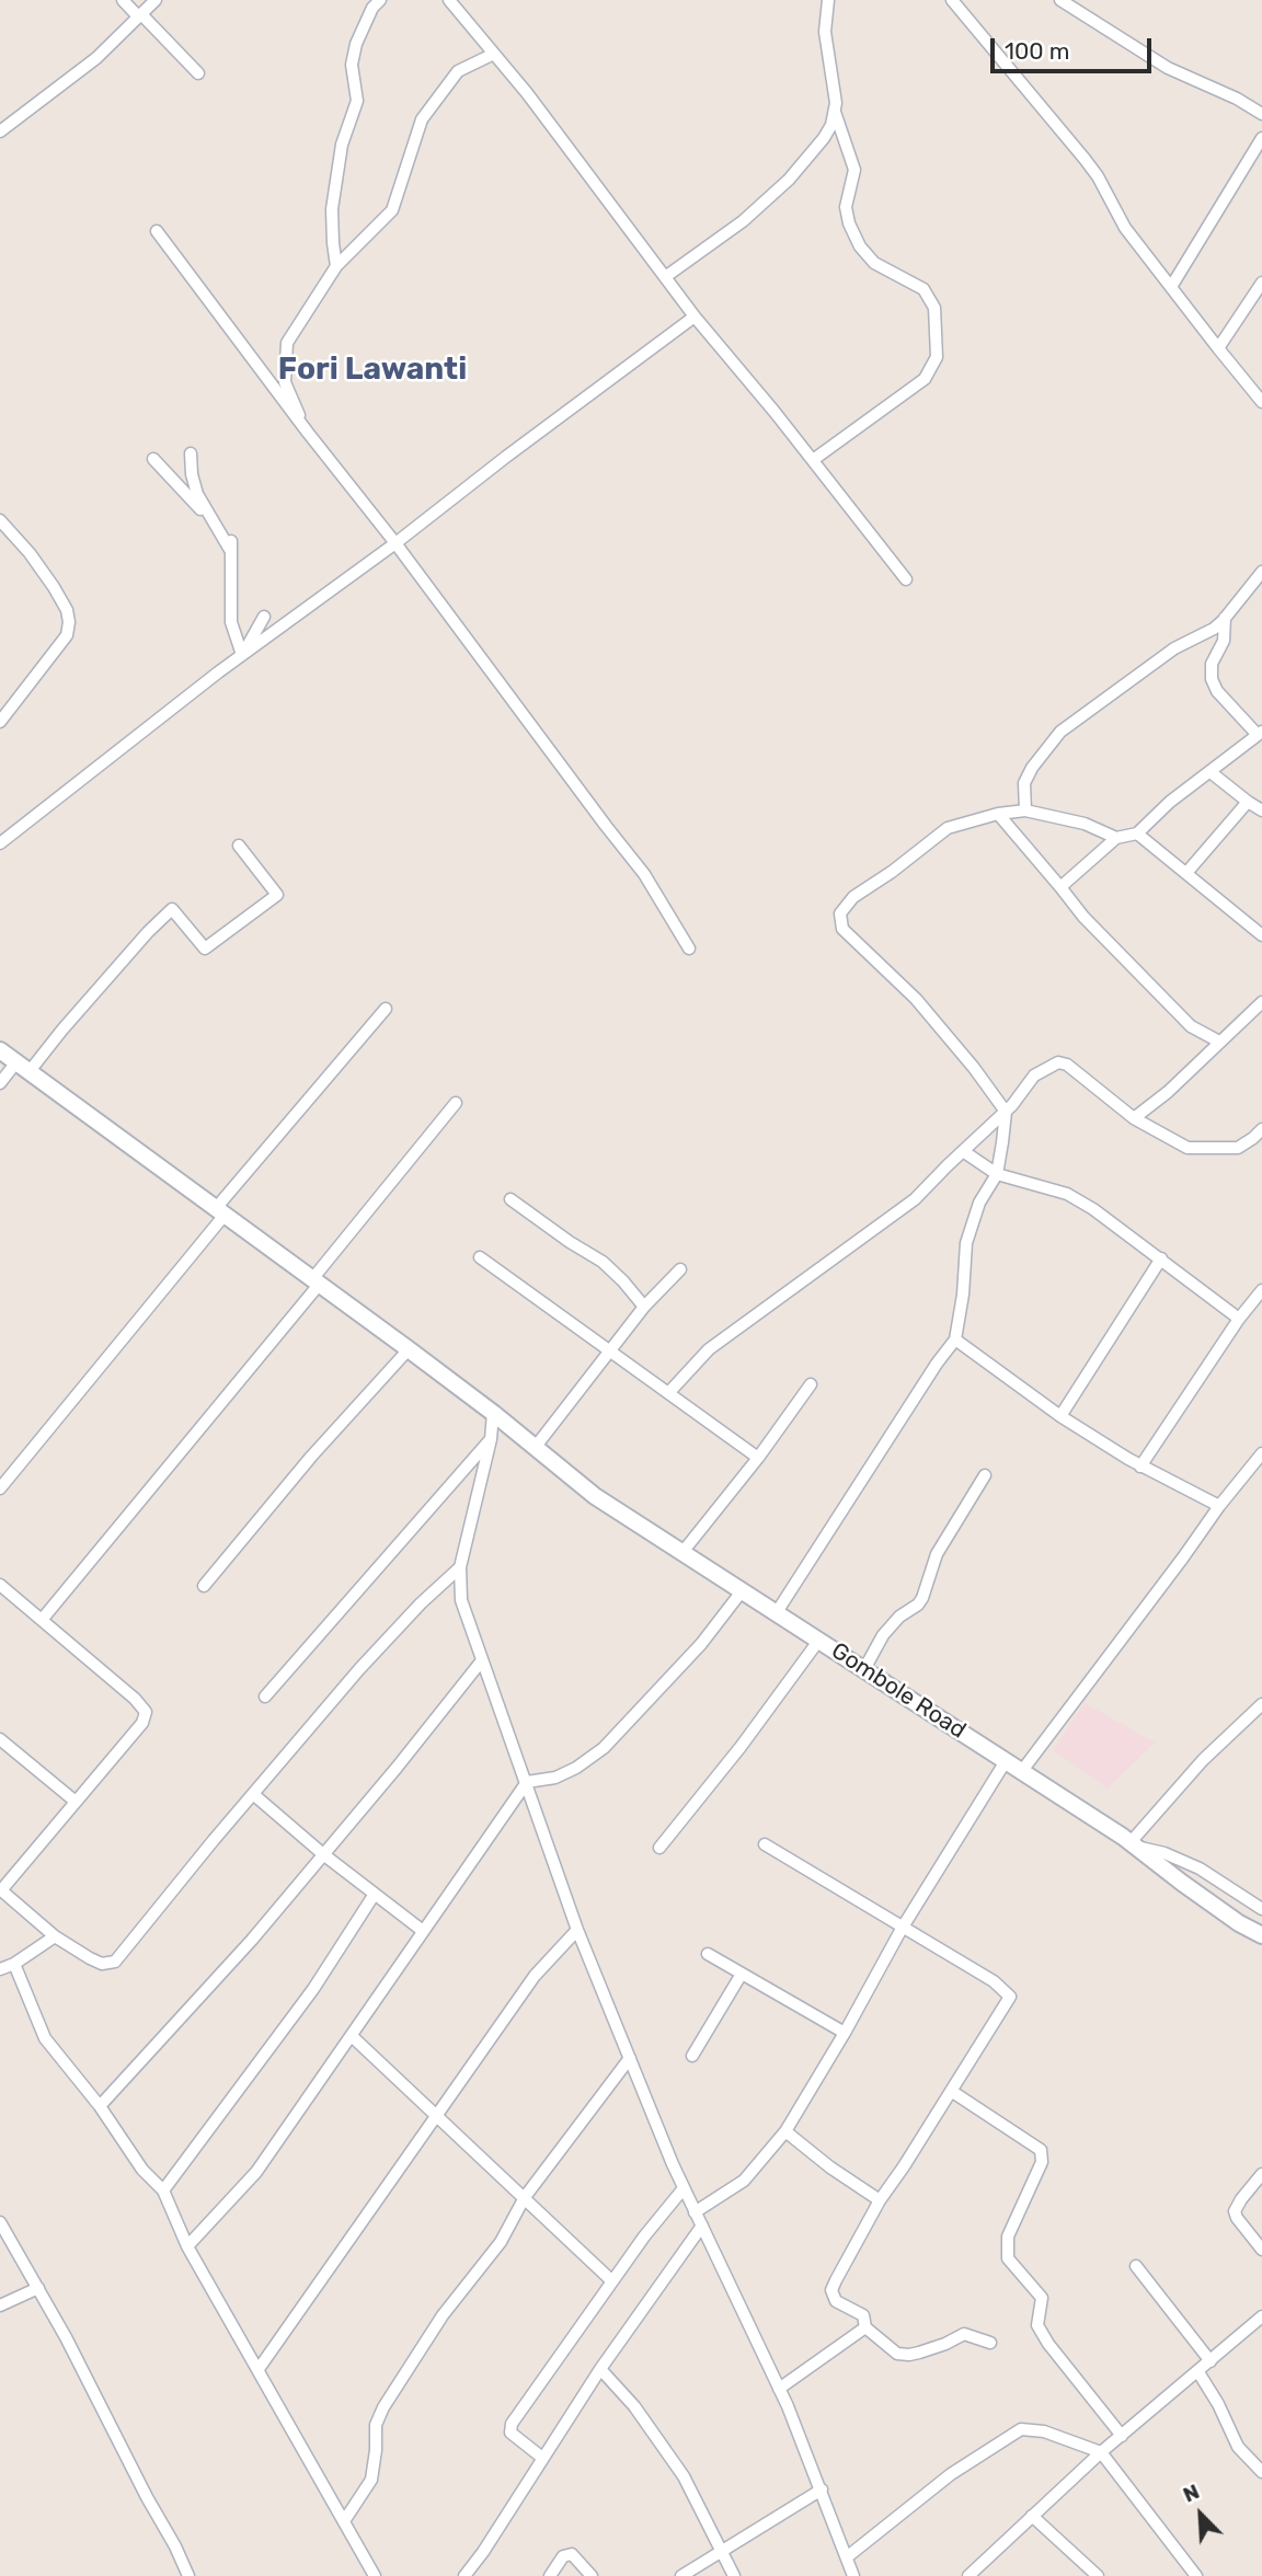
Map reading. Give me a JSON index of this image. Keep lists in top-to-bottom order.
{
  "streets": {
    "street": ["Gombole Road"]
  },
  "districts": ["Fori Lawanti"],
  "scale_bar": "100 m",
  "north": "top left"
}
